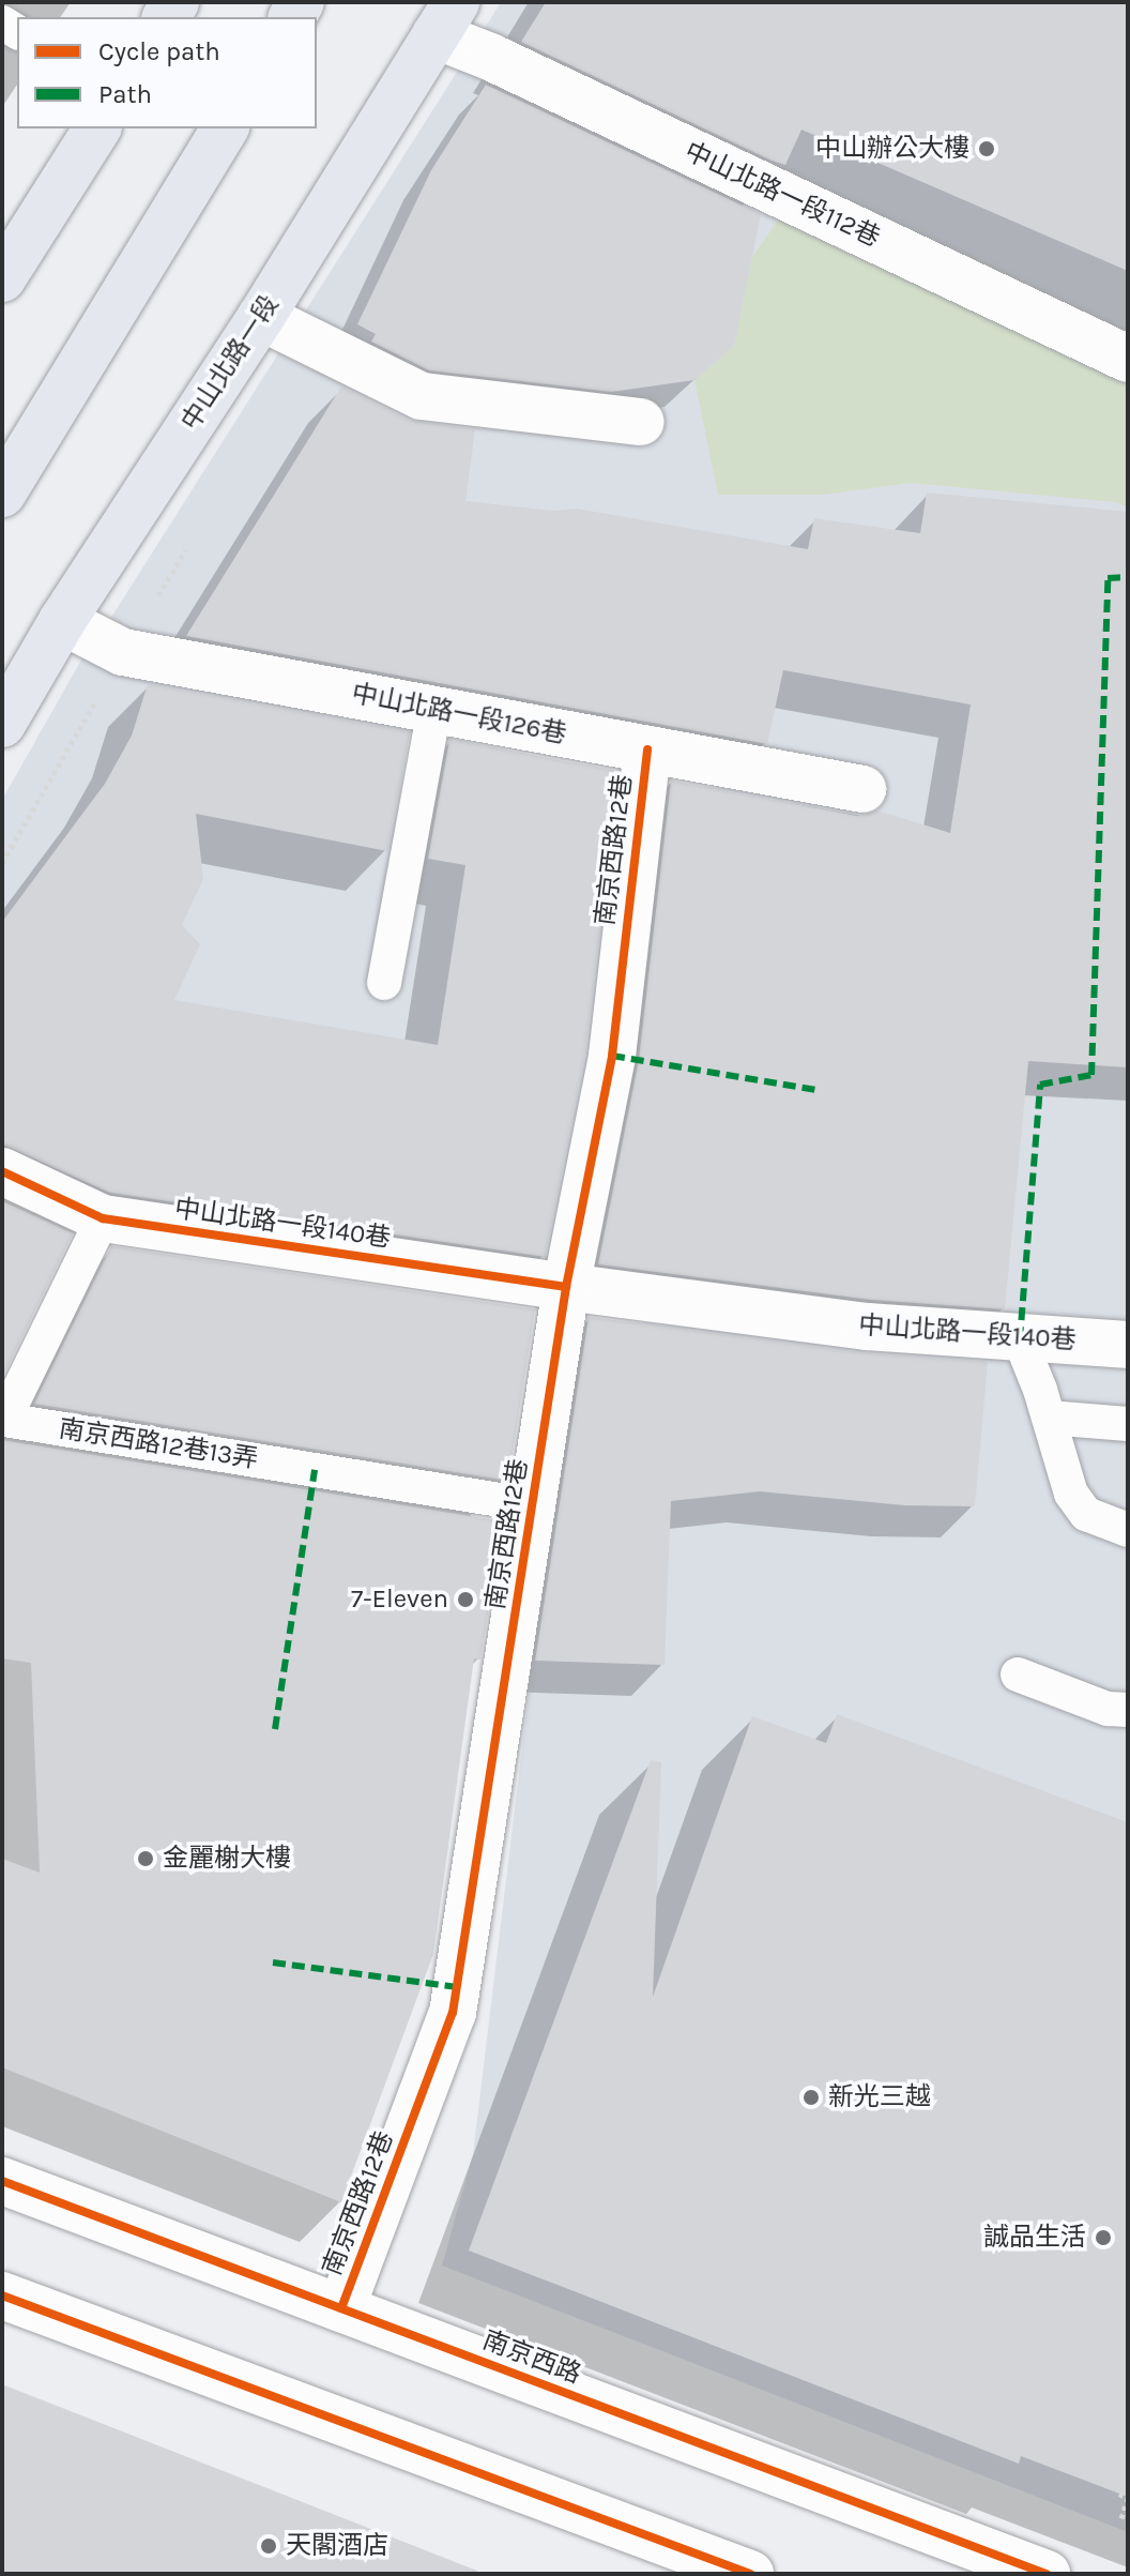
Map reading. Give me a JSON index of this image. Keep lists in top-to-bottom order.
{
  "streets": {
    "main road": ["中山北路一段"],
    "street": [
      "中山北路一段112巷",
      "中山北路一段126巷",
      "南京西路12巷",
      "中山北路一段140巷",
      "南京西路"
    ],
    "lane": ["南京西路12巷13弄"]
  },
  "crossings": [
    ["中山北路一段112巷", "中山北路一段"],
    ["中山北路一段", "中山北路一段126巷"],
    ["中山北路一段126巷", "南京西路12巷"],
    ["南京西路12巷", "中山北路一段140巷"],
    ["南京西路12巷", "南京西路12巷13弄"],
    ["南京西路12巷", "南京西路"],
    ["中山北路一段140巷", "南京西路12巷13弄"]
  ],
  "places": [
    "中山辦公大樓",
    "7-Eleven",
    "金麗榭大樓",
    "新光三越",
    "誠品生活",
    "天閣酒店"
  ],
  "legend": ["Cycle path", "Path"]
}
